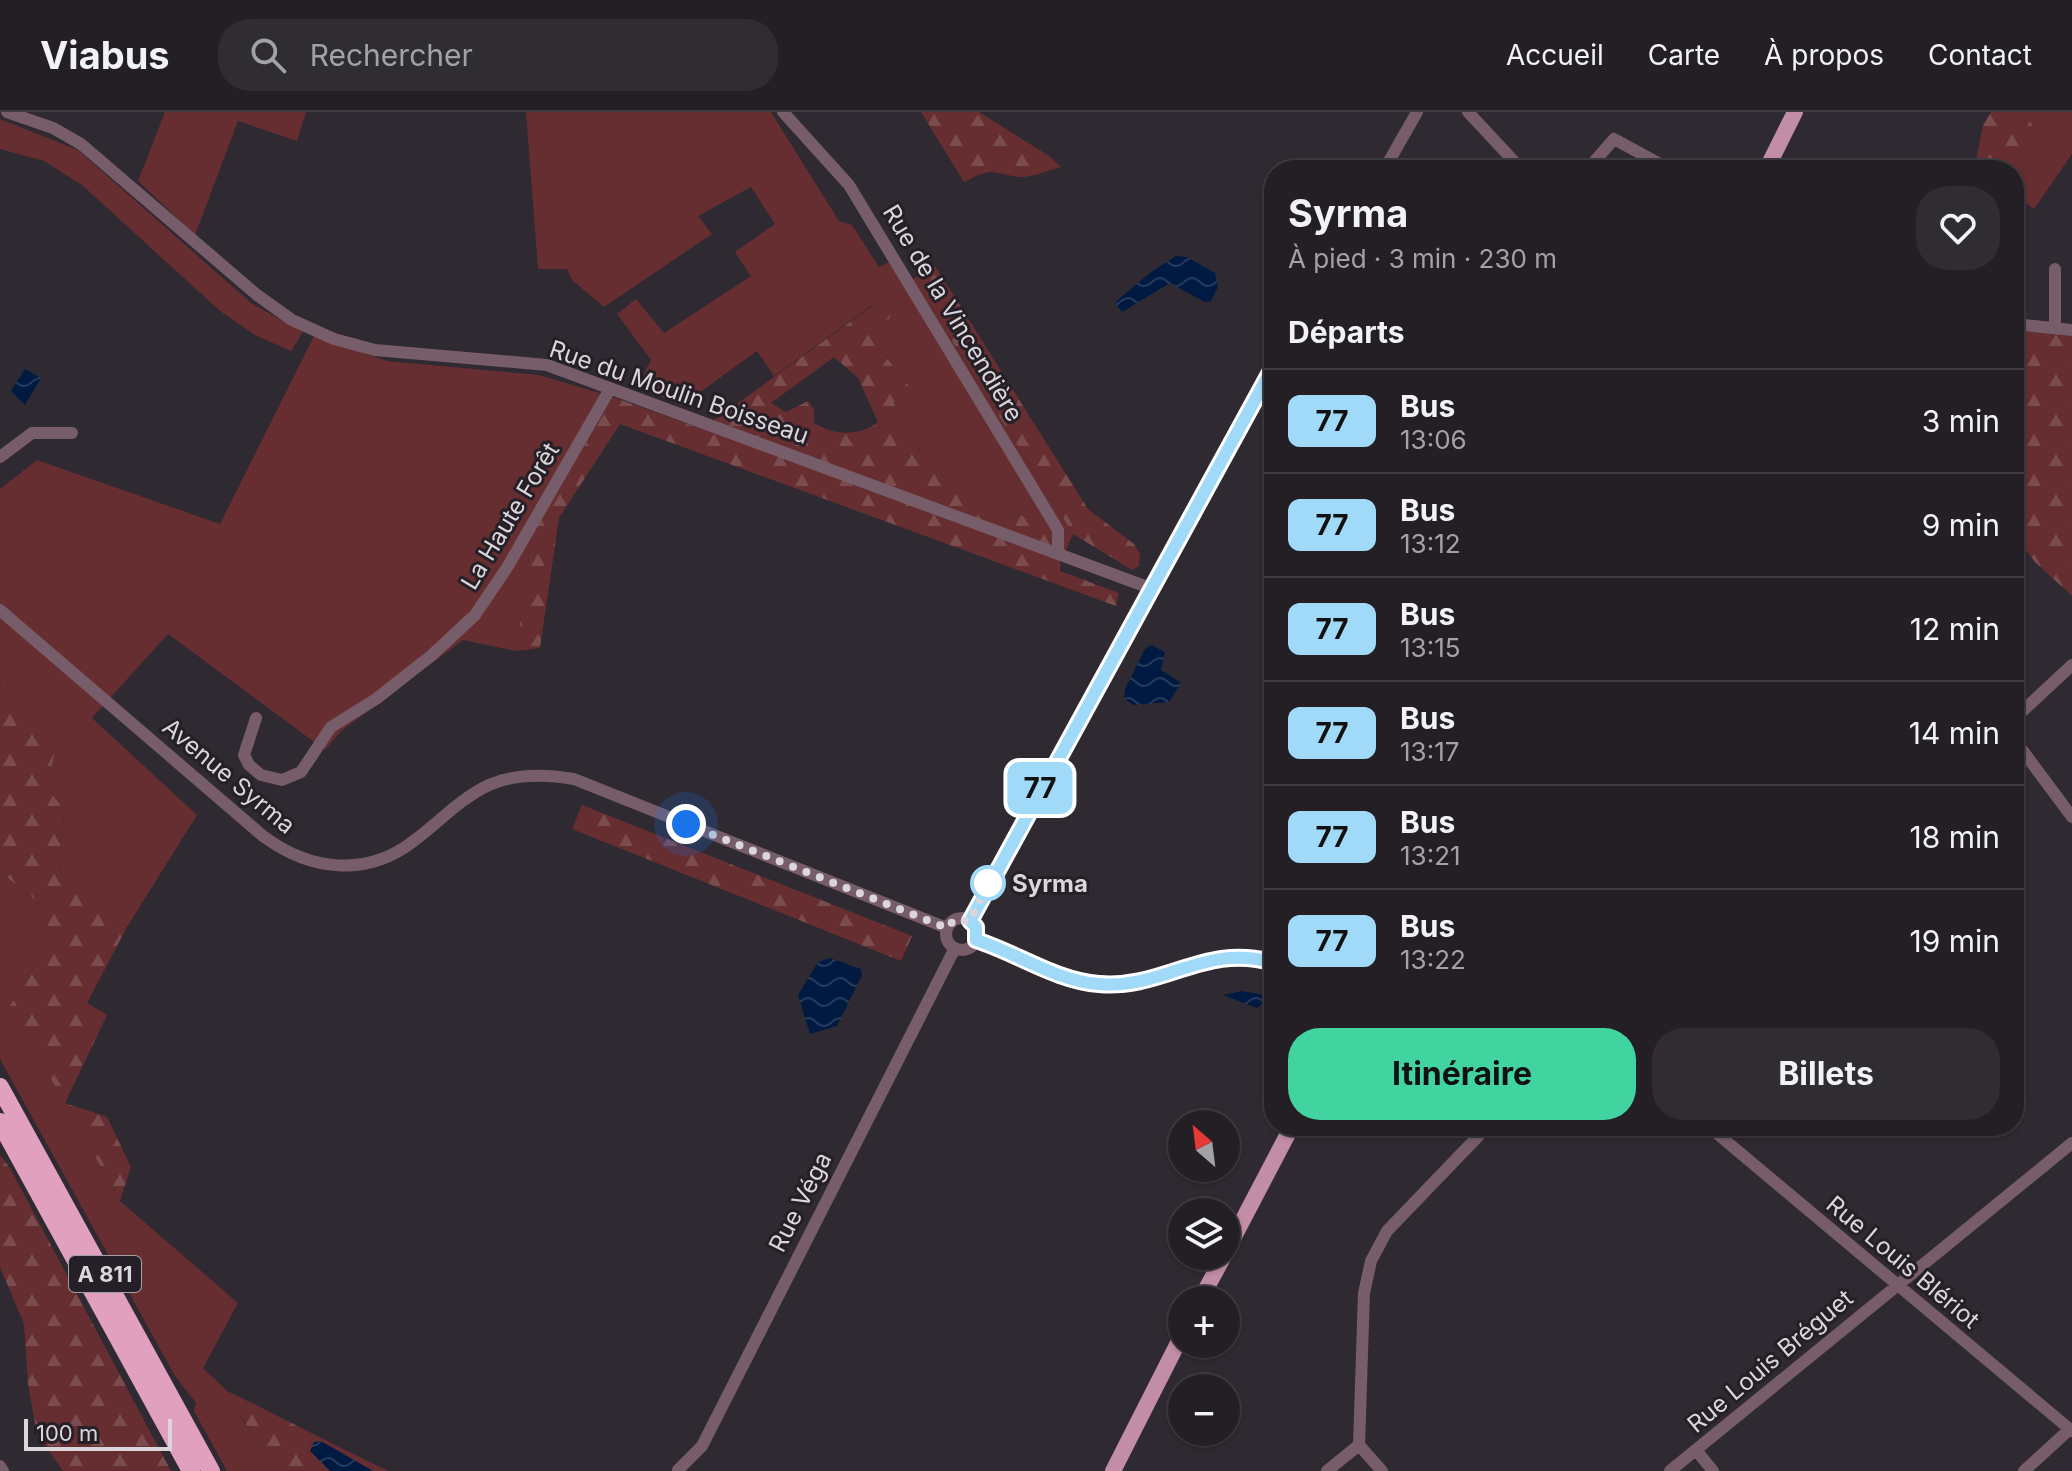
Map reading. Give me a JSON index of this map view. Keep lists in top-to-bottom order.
{
  "streets": {
    "highway": ["A 811"],
    "street": [
      "Rue de la Vincendière",
      "Rue du Moulin Boisseau",
      "La Haute Forêt",
      "Avenue Syrma",
      "Rue Véga",
      "Rue Louis Blériot",
      "Rue Louis Bréguet"
    ]
  },
  "crossings": [
    ["Rue de la Vincendière", "Rue du Moulin Boisseau"],
    ["Rue du Moulin Boisseau", "La Haute Forêt"],
    ["Avenue Syrma", "Rue Véga"],
    ["Rue Louis Blériot", "Rue Louis Bréguet"]
  ],
  "places": ["Syrma"],
  "lines": ["bus line 77"],
  "scale_bar": "100 m",
  "north": "top left",
  "page": {
    "header": "Viabus",
    "search": "Rechercher",
    "nav": [
      "Accueil",
      "Carte",
      "À propos",
      "Contact"
    ],
    "on_map": "77",
    "heading": [
      ["Syrma", "À pied · 3 min · 230 m"],
      "Départs"
    ],
    "list": [
      {
        "mark": "77",
        "name": "Bus",
        "note": "13:06",
        "value": "3 min"
      },
      {
        "mark": "77",
        "name": "Bus",
        "note": "13:12",
        "value": "9 min"
      },
      {
        "mark": "77",
        "name": "Bus",
        "note": "13:15",
        "value": "12 min"
      },
      {
        "mark": "77",
        "name": "Bus",
        "note": "13:17",
        "value": "14 min"
      },
      {
        "mark": "77",
        "name": "Bus",
        "note": "13:21",
        "value": "18 min"
      },
      {
        "mark": "77",
        "name": "Bus",
        "note": "13:22",
        "value": "19 min"
      }
    ],
    "buttons": ["Itinéraire", "Billets"],
    "map_buttons": ["+", "−"],
    "scale": "100 m"
  }
}
